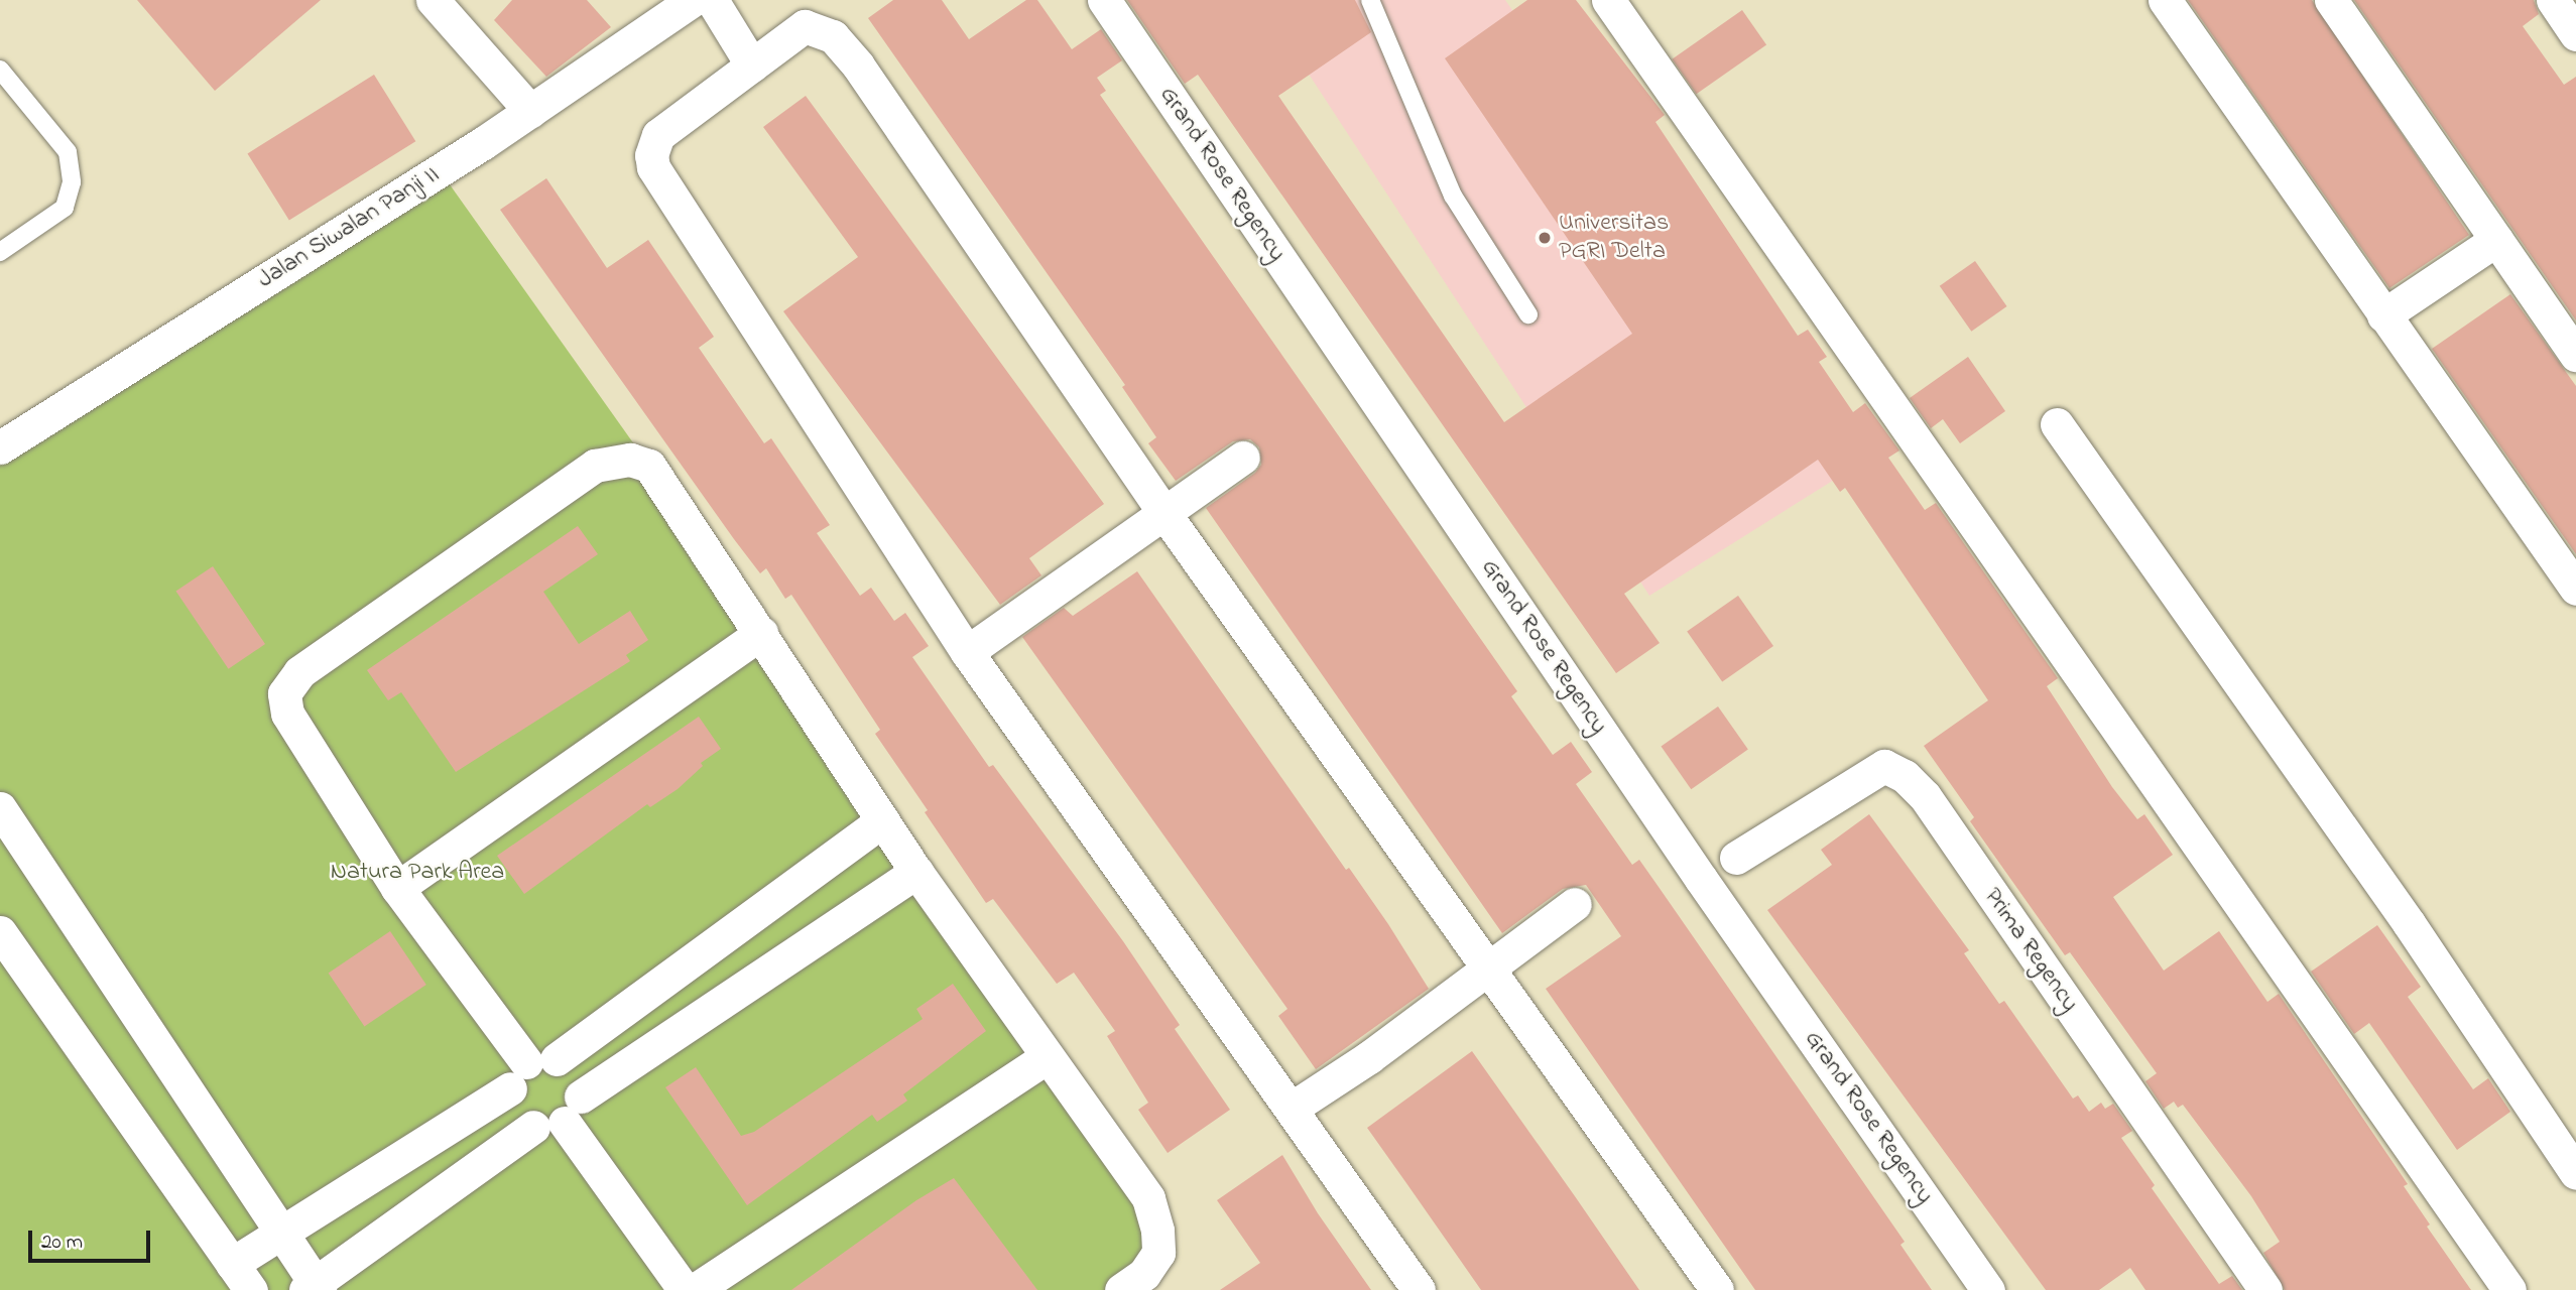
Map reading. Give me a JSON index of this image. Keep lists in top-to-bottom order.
{
  "streets": {
    "street": ["Grand Rose Regency", "Jalan Siwalan Panji II", "Prima Regency"]
  },
  "parks": ["Natura Park Area"],
  "places": ["Universitas PGRI Delta"],
  "scale_bar": "20 m"
}
